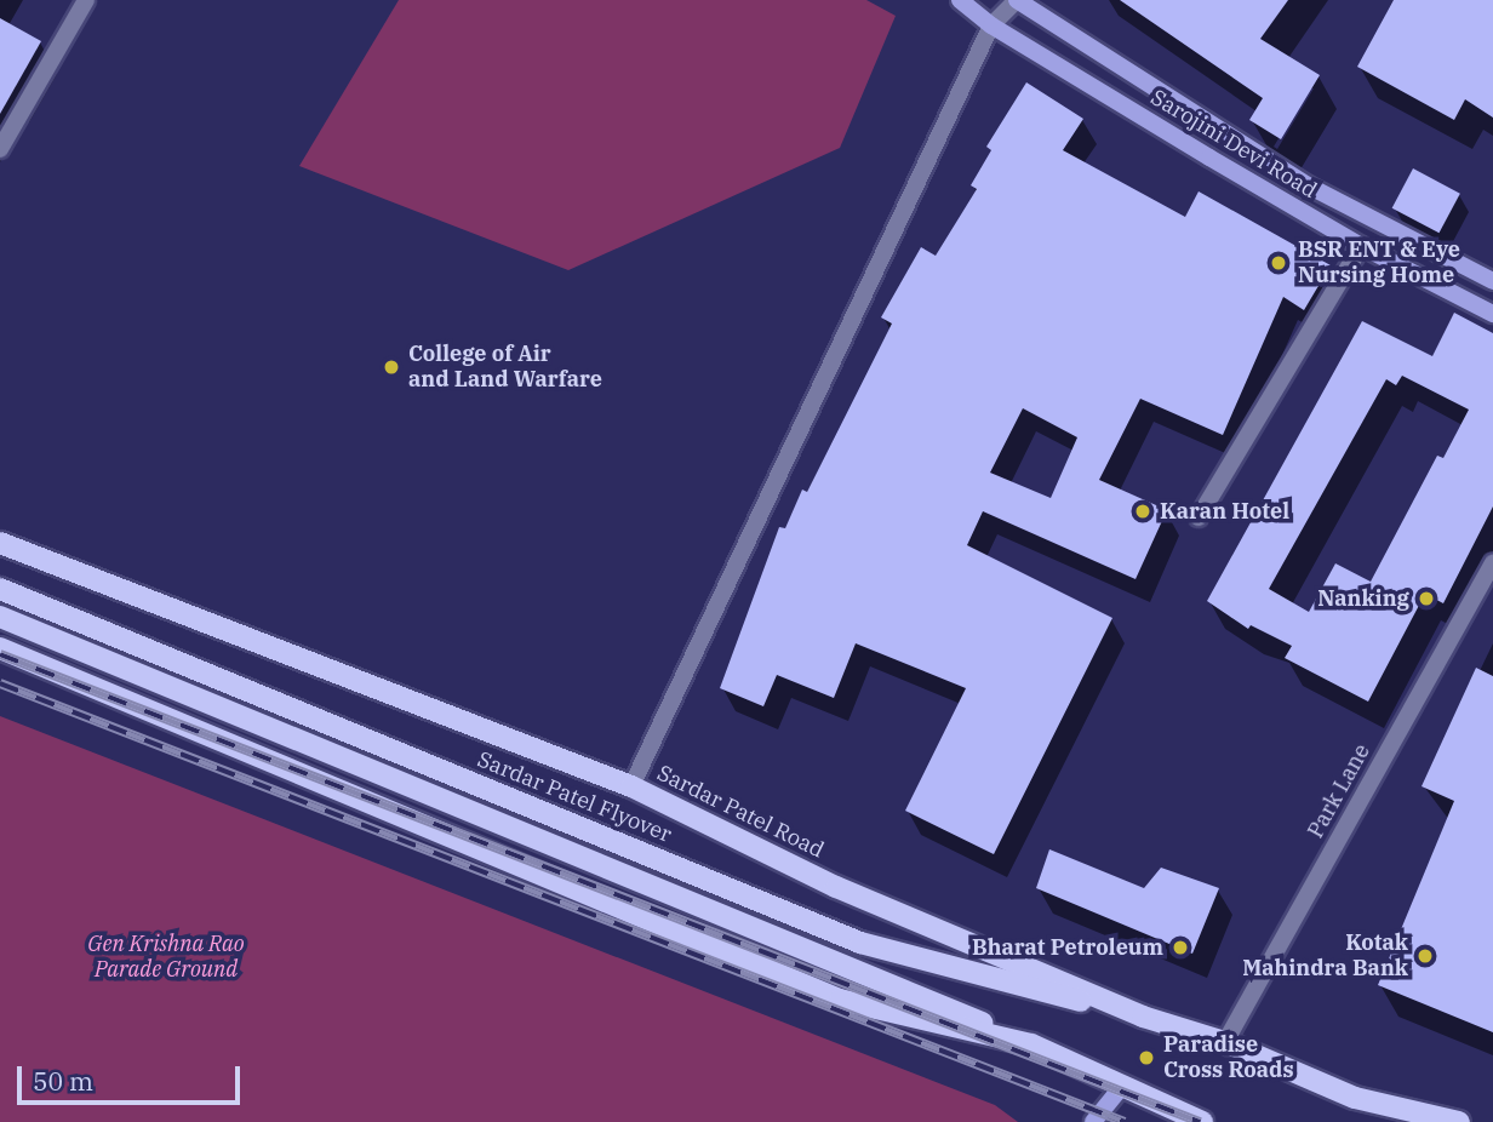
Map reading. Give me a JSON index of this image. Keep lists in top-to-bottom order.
{
  "streets": {
    "main road": ["Sarojini Devi Road", "Sardar Patel Flyover", "Sardar Patel Road"],
    "street": ["Park Lane"]
  },
  "crossings": [
    ["Park Lane", "Sardar Patel Road"],
    ["Sardar Patel Flyover", "Sardar Patel Road"]
  ],
  "parks": ["Gen Krishna Rao Parade Ground"],
  "places": [
    "BSR ENT & Eye Nursing Home",
    "College of Air and Land Warfare",
    "Karan Hotel",
    "Nanking",
    "Bharat Petroleum",
    "Kotak Mahindra Bank",
    "Paradise Cross Roads"
  ],
  "scale_bar": "50 m"
}
